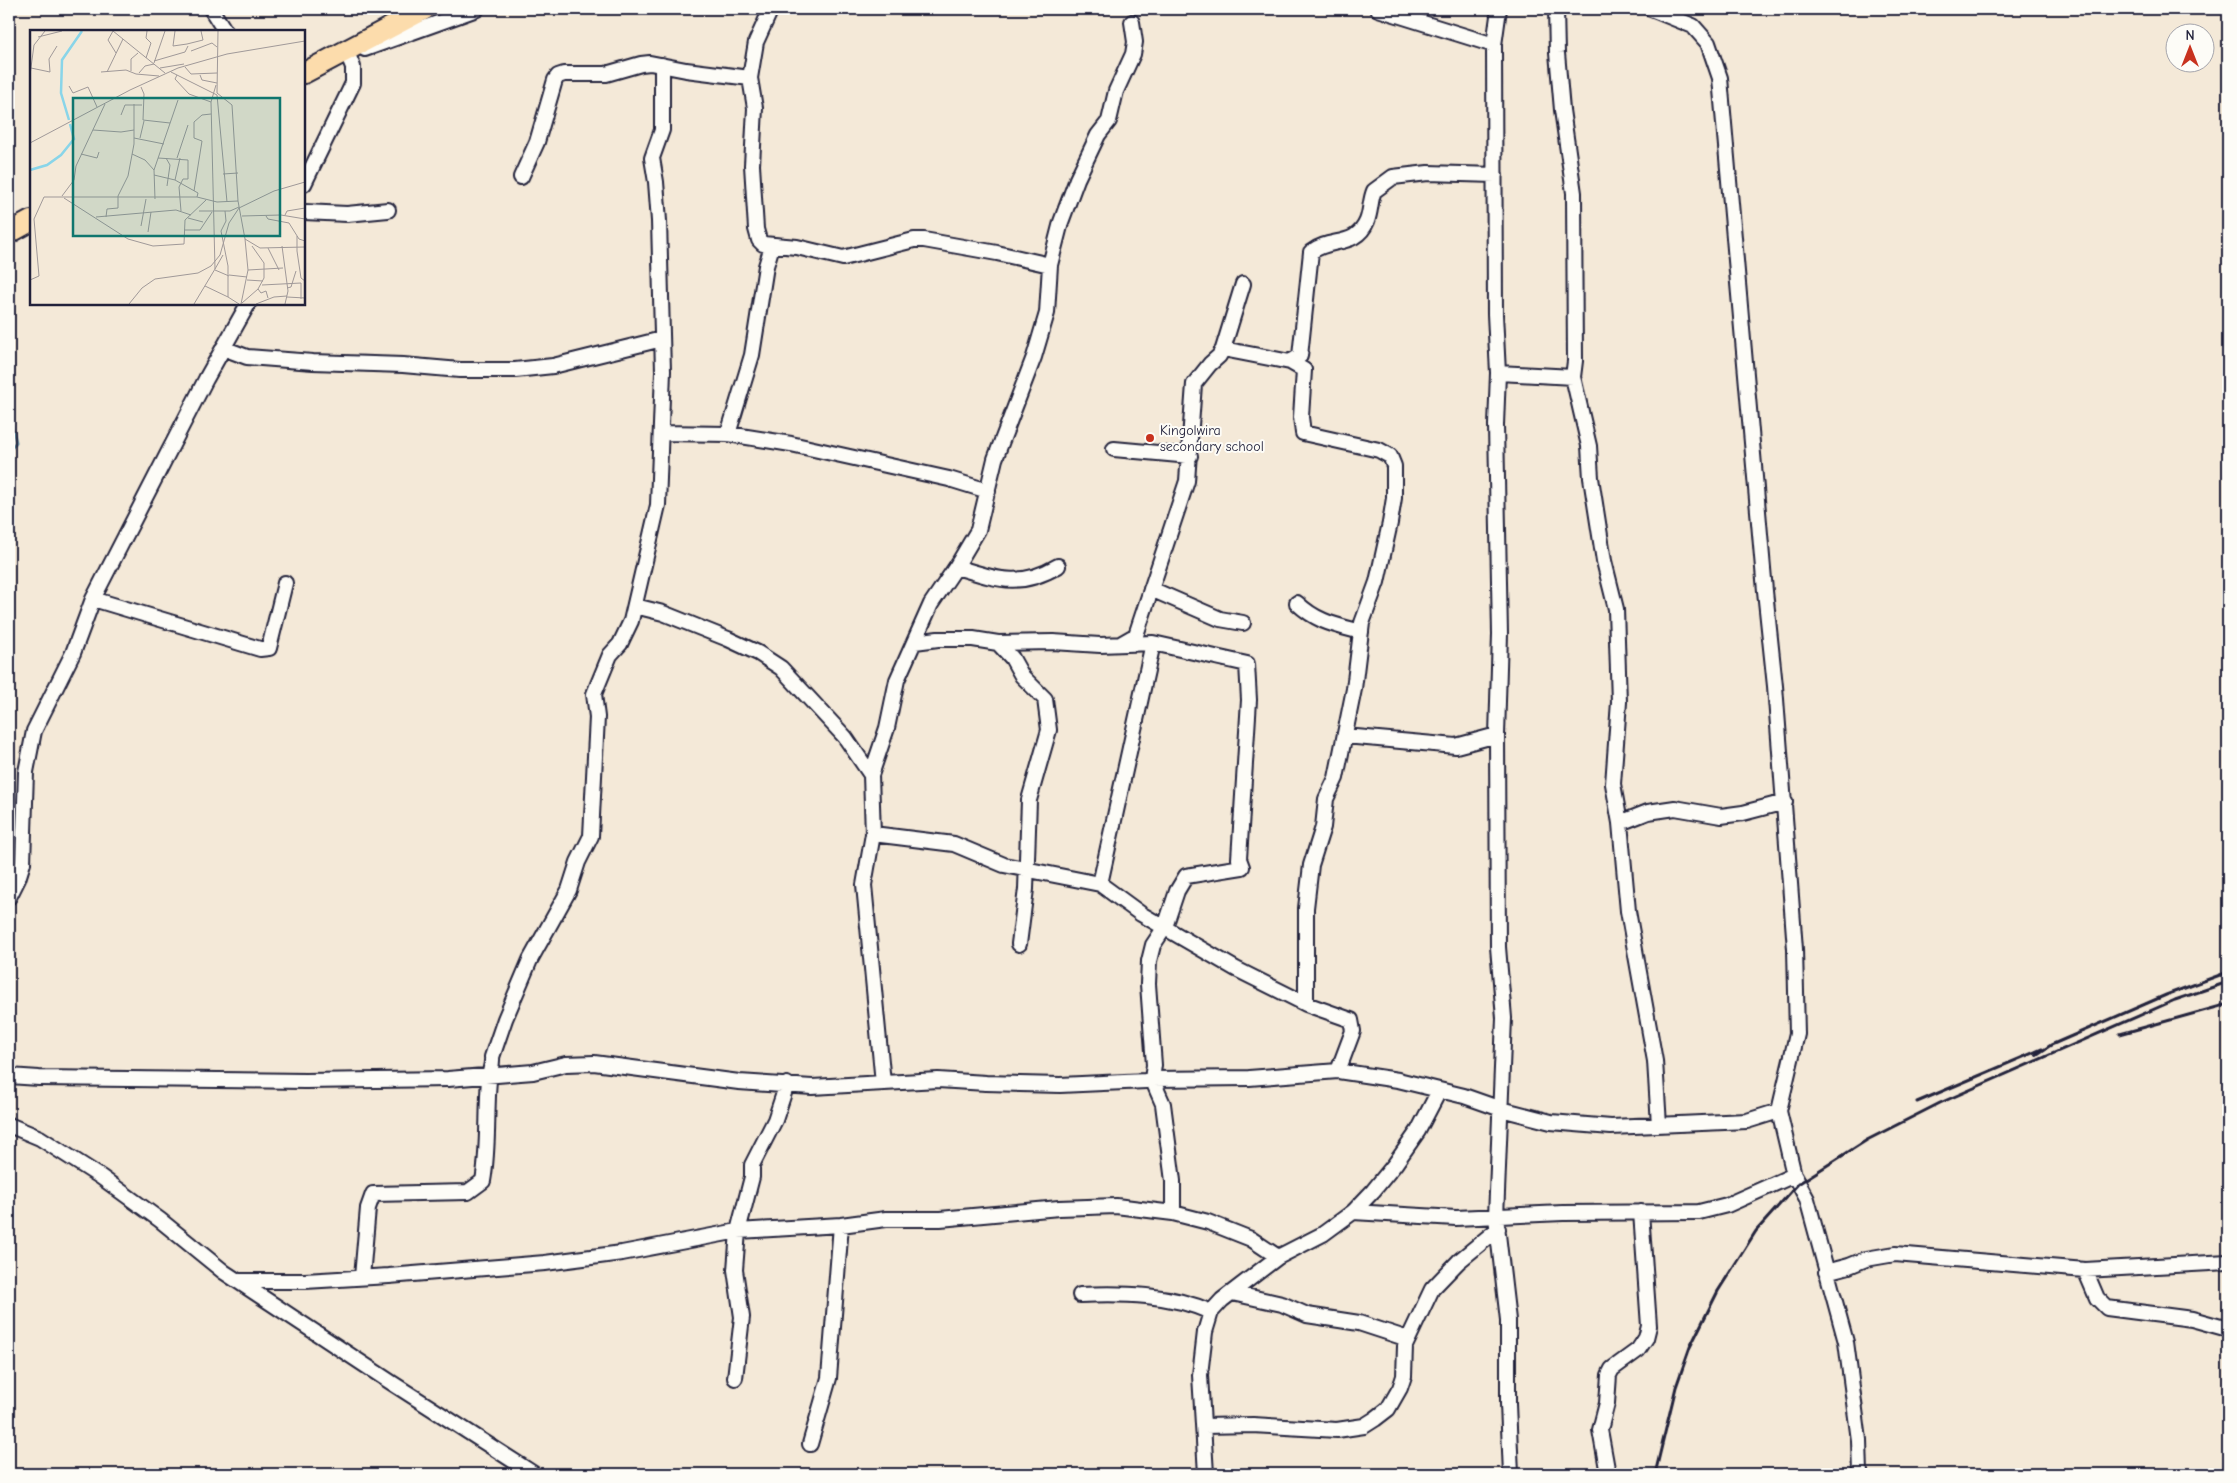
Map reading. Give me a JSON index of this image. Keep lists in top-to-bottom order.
{
  "places": ["Kingolwira secondary school"],
  "north": "top"
}
